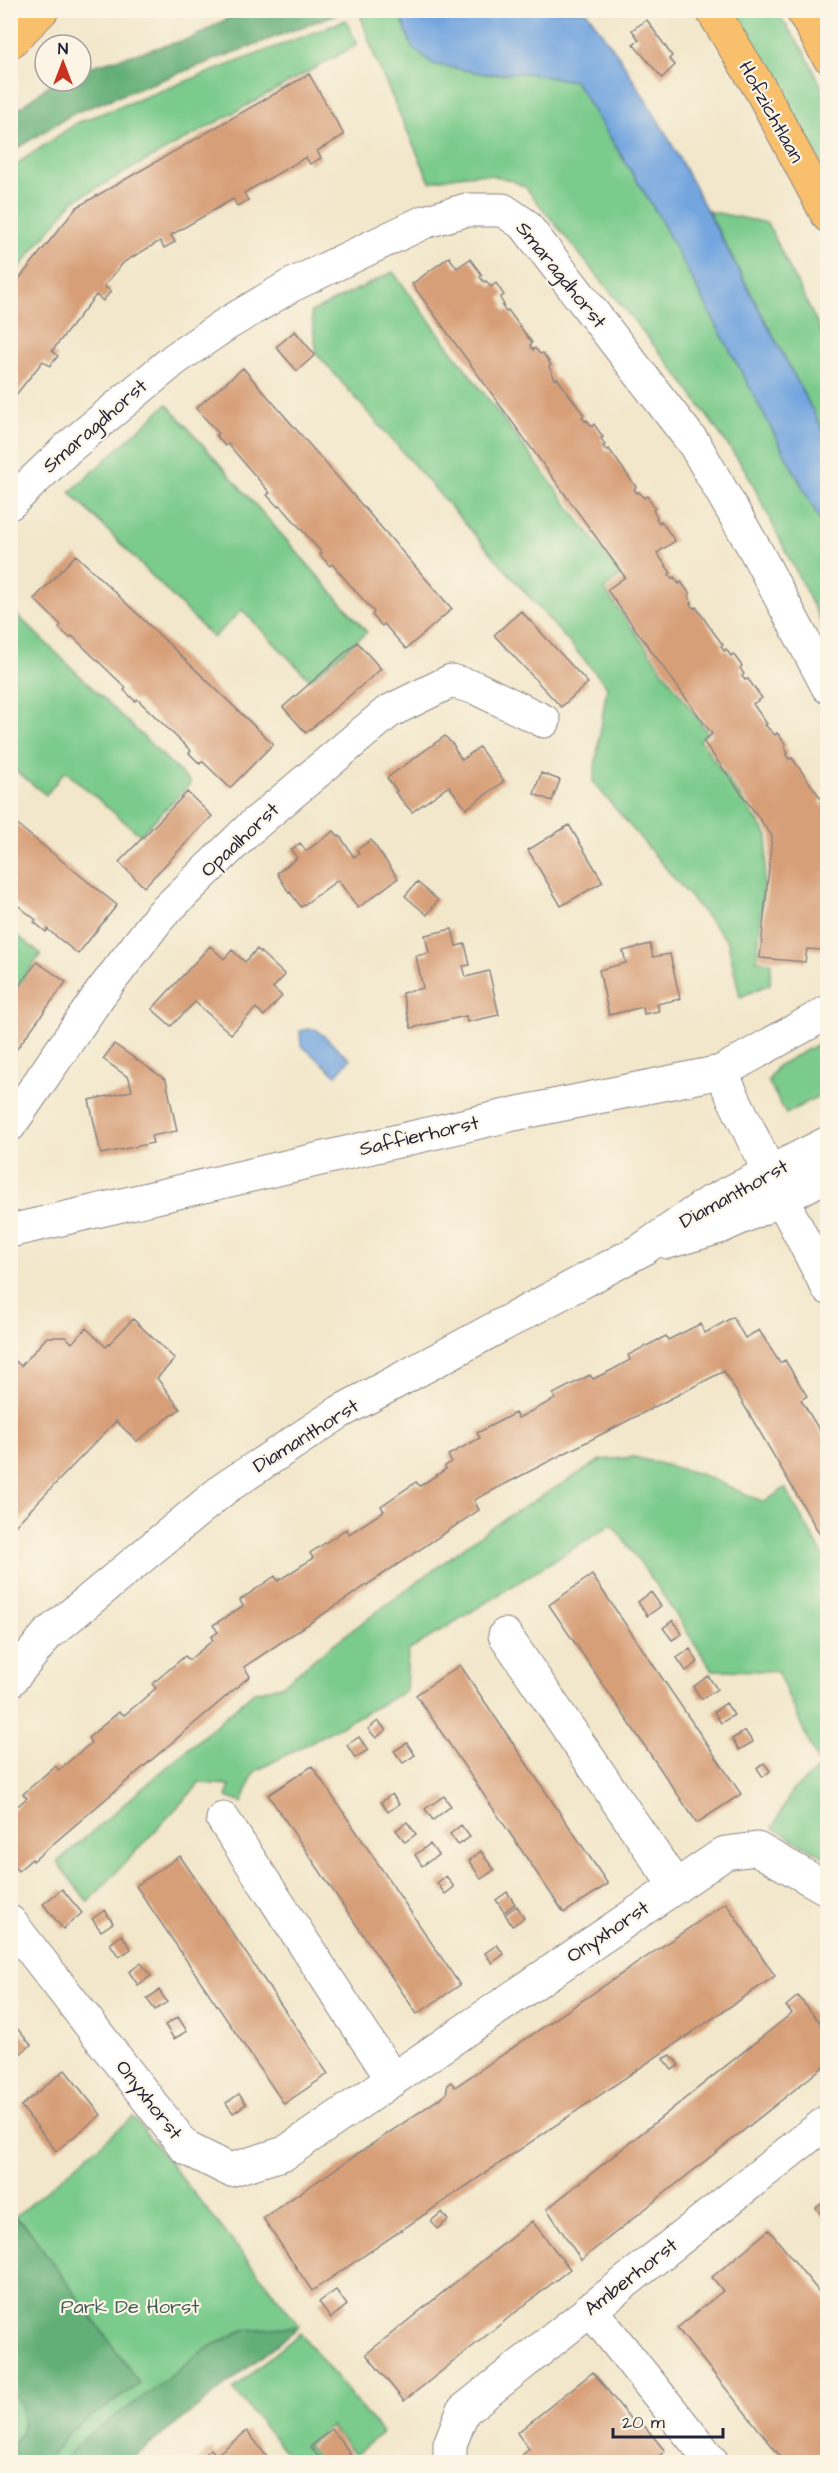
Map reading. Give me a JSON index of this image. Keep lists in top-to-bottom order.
{
  "streets": {
    "main road": ["Hofzichtlaan"],
    "street": [
      "Smaragdhorst",
      "Opaalhorst",
      "Saffierhorst",
      "Diamanthorst",
      "Onyxhorst",
      "Amberhorst"
    ]
  },
  "parks": ["Park De Horst"],
  "scale_bar": "20 m",
  "north": "top"
}
